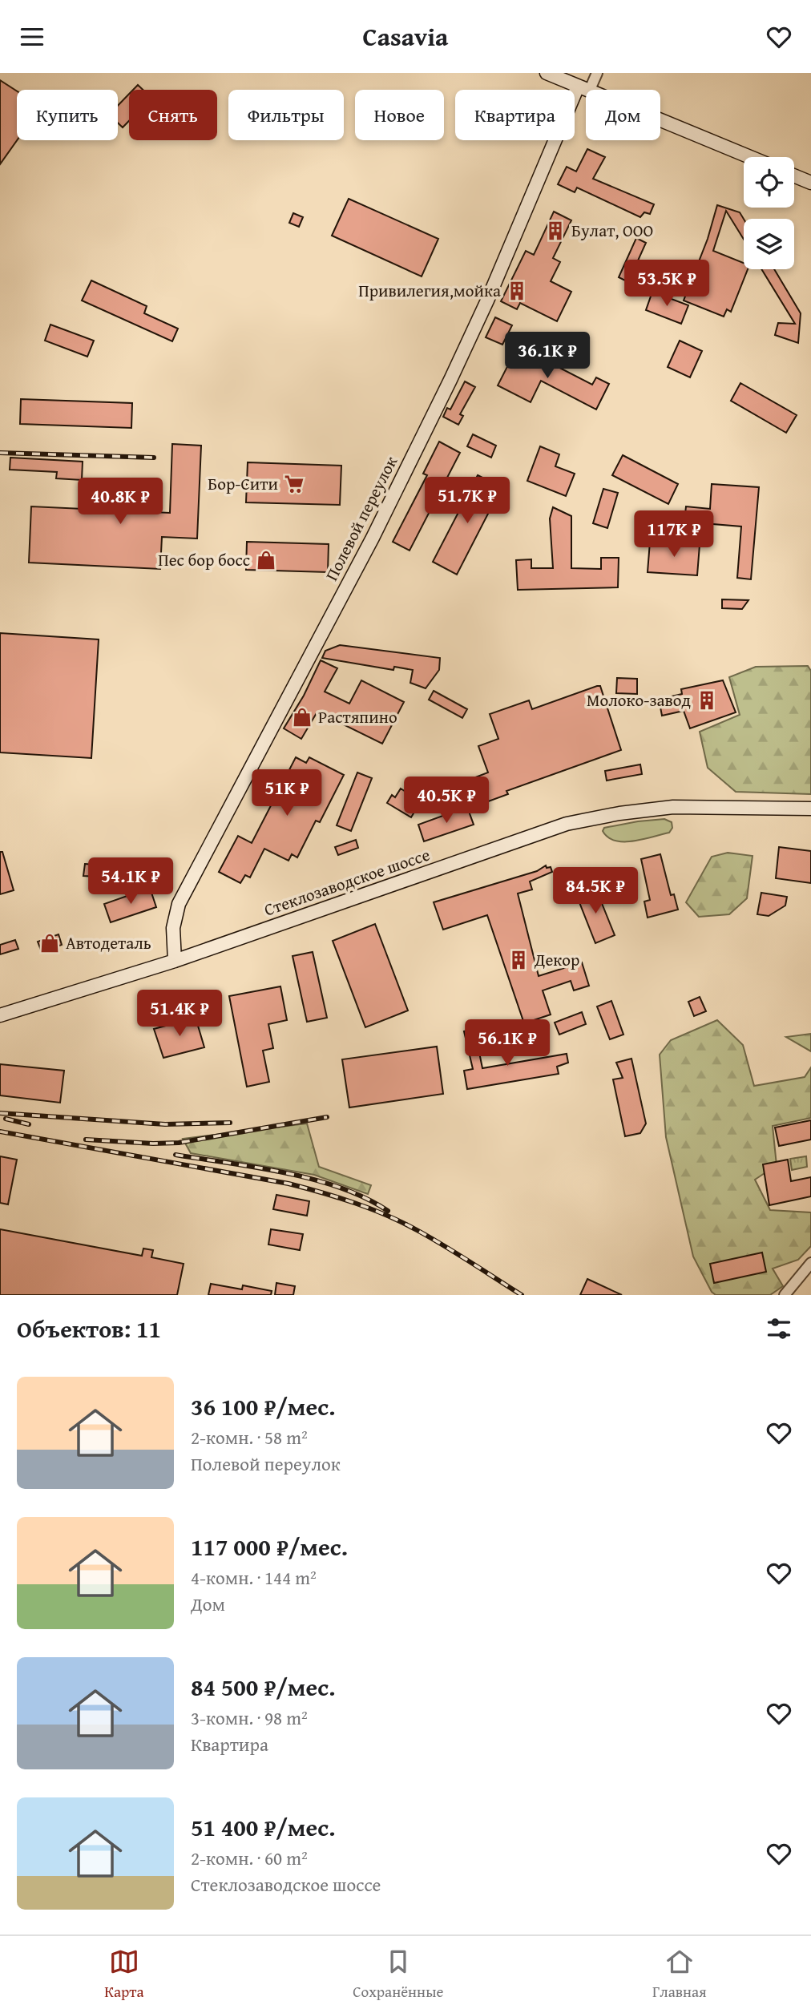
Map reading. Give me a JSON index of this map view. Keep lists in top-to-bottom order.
{
  "streets": {
    "main road": ["Полевой переулок", "Стеклозаводское шоссе"]
  },
  "crossings": [
    ["Полевой переулок", "Стеклозаводское шоссе"]
  ],
  "places": {
    "building": [
      "Булат, ООО",
      "Привилегия,мойка",
      "Молоко-завод",
      "Декор"
    ],
    "supermarket": ["Бор-Сити"],
    "shop": ["Пес бор босс", "Растяпино", "Автодеталь"]
  },
  "page": {
    "header": "Casavia",
    "chip": [
      "Купить",
      "Снять",
      "Фильтры",
      "Новое",
      "Квартира",
      "Дом"
    ],
    "price": [
      "53.5K ₽",
      "36.1K ₽",
      "51.7K ₽",
      "40.8K ₽",
      "117K ₽",
      "51K ₽",
      "40.5K ₽",
      "54.1K ₽",
      "84.5K ₽",
      "51.4K ₽",
      "56.1K ₽"
    ],
    "heading": "Объектов: 11",
    "list": [
      {
        "name": "36 100 ₽/мес.",
        "note": "2-комн. · 58 m² · Полевой переулок"
      },
      {
        "name": "117 000 ₽/мес.",
        "note": "4-комн. · 144 m² · Дом"
      },
      {
        "name": "84 500 ₽/мес.",
        "note": "3-комн. · 98 m² · Квартира"
      },
      {
        "name": "51 400 ₽/мес.",
        "note": "2-комн. · 60 m² · Стеклозаводское шоссе"
      }
    ],
    "tabs": ["Карта", "Сохранённые", "Главная"]
  }
}
